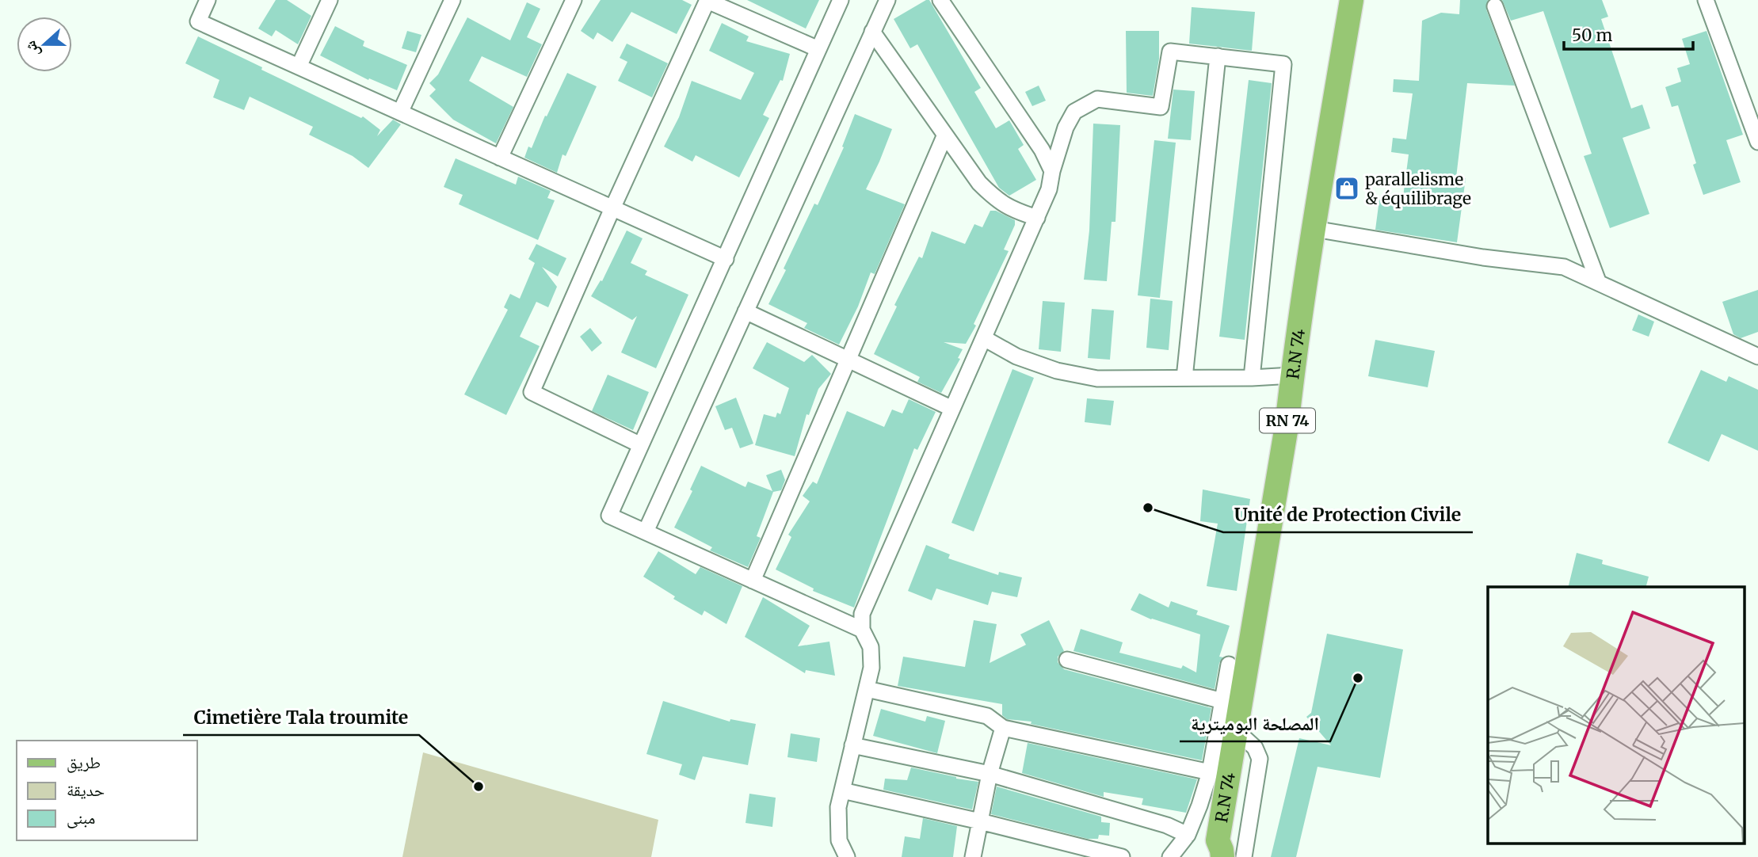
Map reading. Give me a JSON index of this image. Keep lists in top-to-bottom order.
{
  "streets": {
    "main road": ["R.N 74", "RN 74"]
  },
  "places": {
    "shop": ["parallelisme & équilibrage"],
    "other": ["Unité de Protection Civile", "المصلحة البوميترية", "Cimetière Tala troumite"]
  },
  "legend": ["طريق", "حديقة", "مبنى"],
  "scale_bar": "50 m",
  "north": "left"
}
